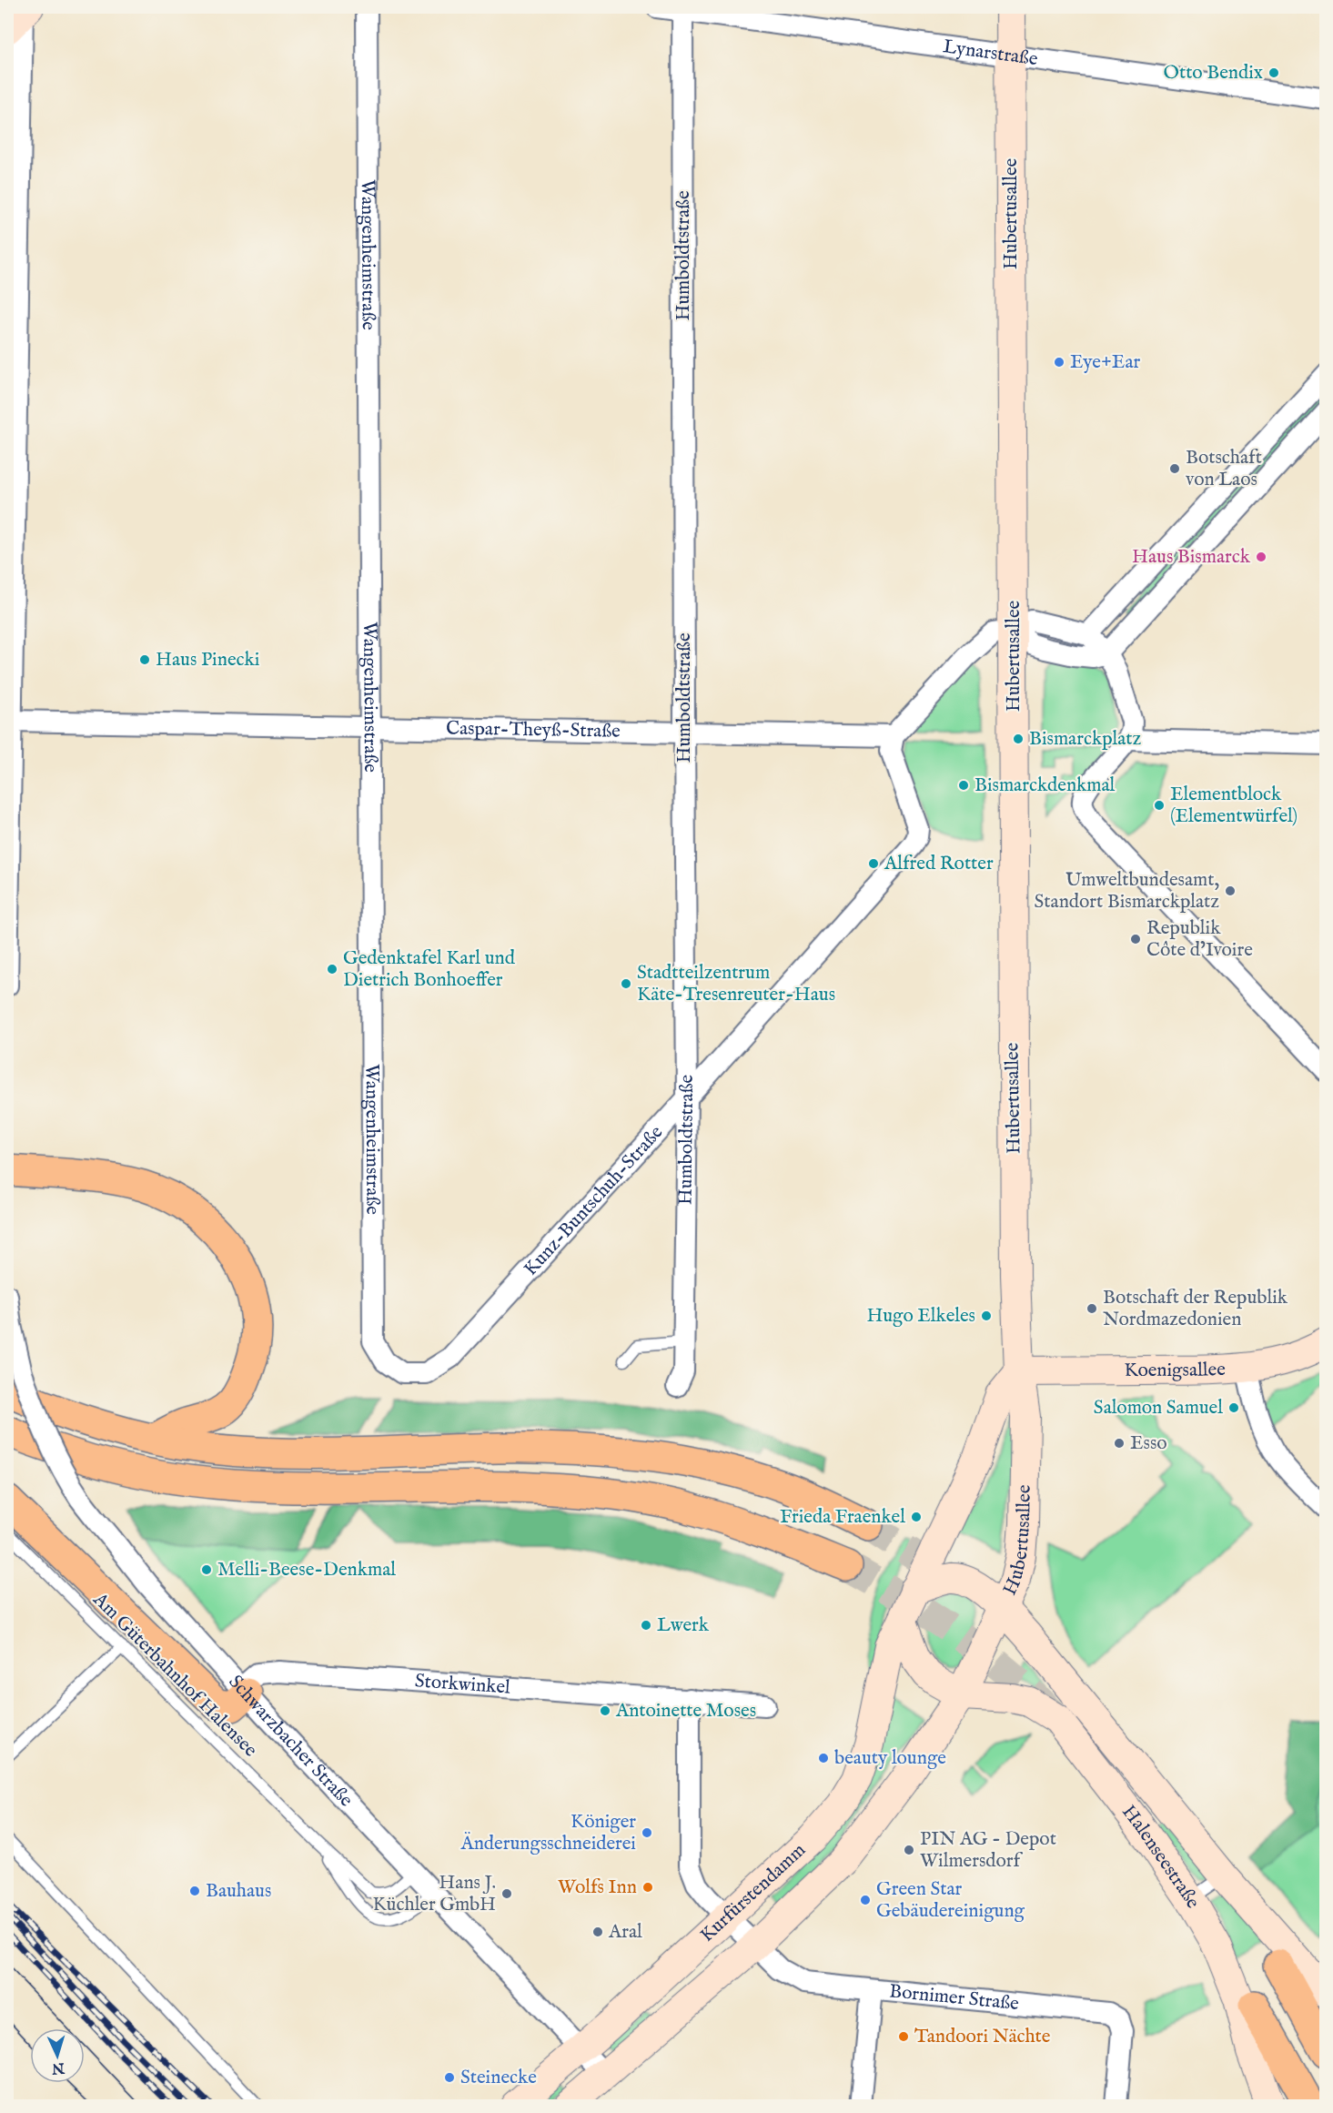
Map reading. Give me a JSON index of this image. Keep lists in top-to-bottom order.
{
  "streets": {
    "main road": [
      "Hubertusallee",
      "Koenigsallee",
      "Halenseestraße",
      "Kurfürstendamm"
    ],
    "street": [
      "Lynarstraße",
      "Wangenheimstraße",
      "Humboldtstraße",
      "Caspar-Theyß-Straße",
      "Kunz-Buntschuh-Straße",
      "Storkwinkel",
      "Schwarzbacher Straße",
      "Bornimer Straße"
    ],
    "lane": ["Am Güterbahnhof Halensee"]
  },
  "crossings": [
    ["Lynarstraße", "Hubertusallee"],
    ["Lynarstraße", "Humboldtstraße"],
    ["Hubertusallee", "Koenigsallee"],
    ["Hubertusallee", "Halenseestraße"],
    ["Hubertusallee", "Kurfürstendamm"],
    ["Wangenheimstraße", "Caspar-Theyß-Straße"],
    ["Wangenheimstraße", "Kunz-Buntschuh-Straße"],
    ["Humboldtstraße", "Caspar-Theyß-Straße"],
    ["Humboldtstraße", "Kunz-Buntschuh-Straße"],
    ["Caspar-Theyß-Straße", "Kunz-Buntschuh-Straße"],
    ["Am Güterbahnhof Halensee", "Schwarzbacher Straße"],
    ["Storkwinkel", "Schwarzbacher Straße"],
    ["Schwarzbacher Straße", "Kurfürstendamm"],
    ["Halenseestraße", "Kurfürstendamm"],
    ["Kurfürstendamm", "Bornimer Straße"]
  ],
  "places": [
    "Otto Bendix",
    "Eye+Ear",
    "Botschaft von Laos",
    "Haus Bismarck",
    "Haus Pinecki",
    "Bismarckplatz",
    "Bismarckdenkmal",
    "Elementblock (Elementwürfel)",
    "Alfred Rotter",
    "Umweltbundesamt, Standort Bismarckplatz",
    "Republik Côte d’Ivoire",
    "Gedenktafel Karl und Dietrich Bonhoeffer",
    "Stadtteilzentrum Käte-Tresenreuter-Haus",
    "Botschaft der Republik Nordmazedonien",
    "Hugo Elkeles",
    "Salomon Samuel",
    "Esso",
    "Frieda Fraenkel",
    "Melli-Beese-Denkmal",
    "Lwerk",
    "Antoinette Moses",
    "beauty lounge",
    "Königer Änderungsschneiderei",
    "PIN AG - Depot Wilmersdorf",
    "Wolfs Inn",
    "Bauhaus",
    "Hans J. Küchler GmbH",
    "Green Star Gebäudereinigung",
    "Aral",
    "Tandoori Nächte",
    "Steinecke"
  ],
  "north": "bottom"
}
